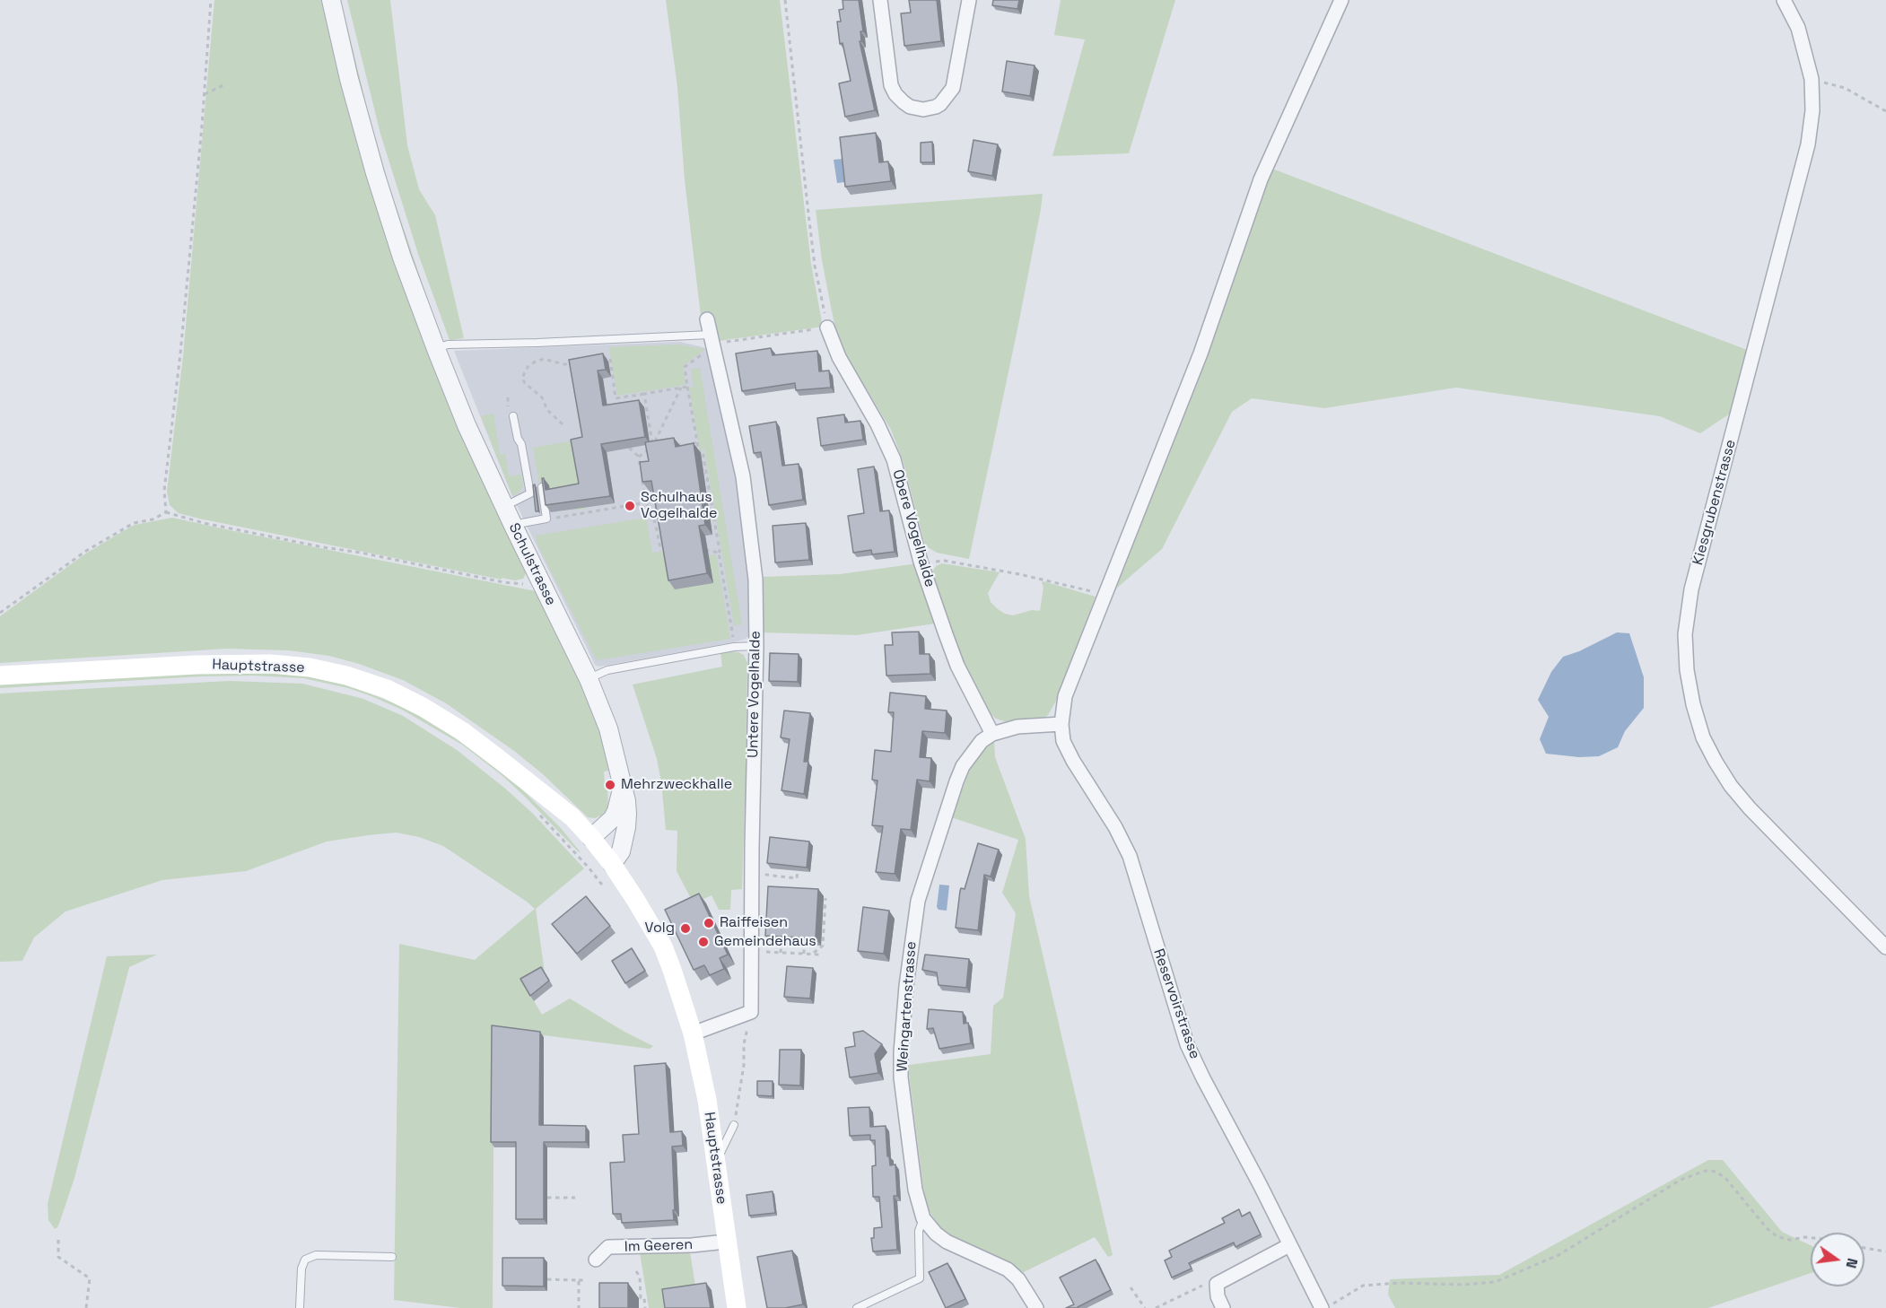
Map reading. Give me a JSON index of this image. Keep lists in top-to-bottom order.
{
  "streets": {
    "main road": ["Hauptstrasse"],
    "street": [
      "Kiesgrubenstrasse",
      "Obere Vogelhalde",
      "Schulstrasse",
      "Untere Vogelhalde",
      "Reservoirstrasse",
      "Weingartenstrasse",
      "Im Geeren"
    ]
  },
  "crossings": [
    ["Obere Vogelhalde", "Weingartenstrasse"],
    ["Schulstrasse", "Hauptstrasse"],
    ["Hauptstrasse", "Im Geeren"],
    ["Reservoirstrasse", "Weingartenstrasse"]
  ],
  "places": [
    "Schulhaus Vogelhalde",
    "Mehrzweckhalle",
    "Raiffeisen",
    "Volg",
    "Gemeindehaus"
  ],
  "north": "right"
}
